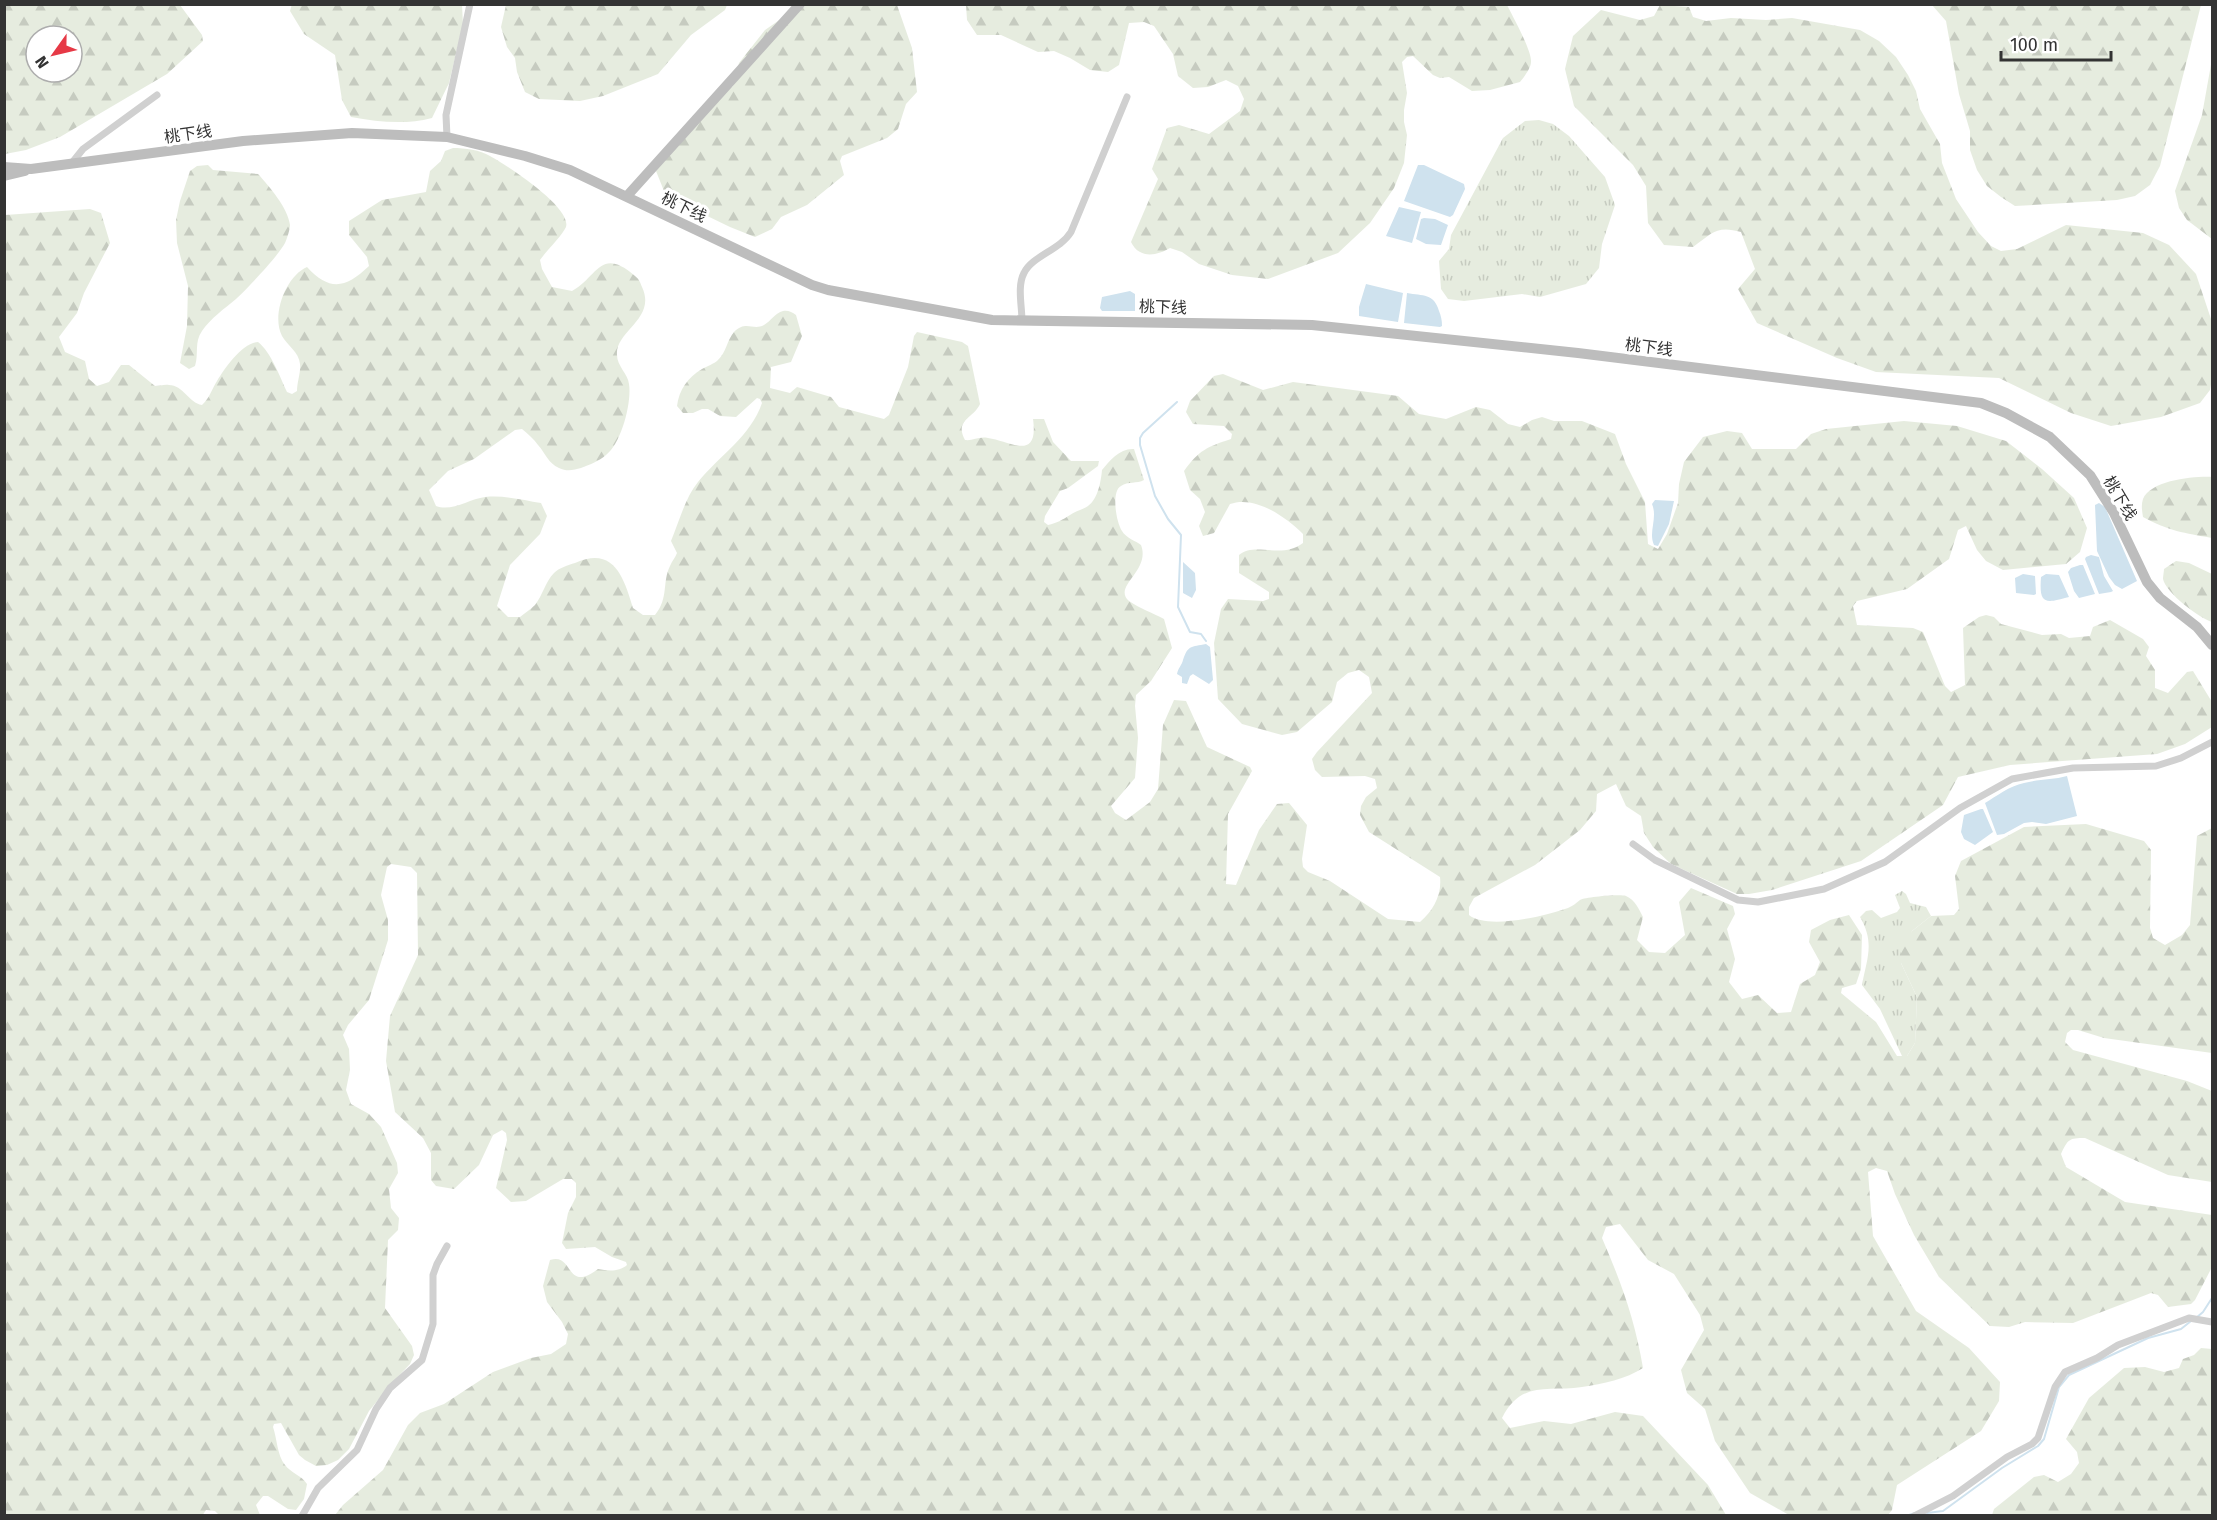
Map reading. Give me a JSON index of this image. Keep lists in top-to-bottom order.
{
  "streets": {
    "main road": ["桃下线"]
  },
  "scale_bar": "100 m",
  "north": "bottom left"
}
